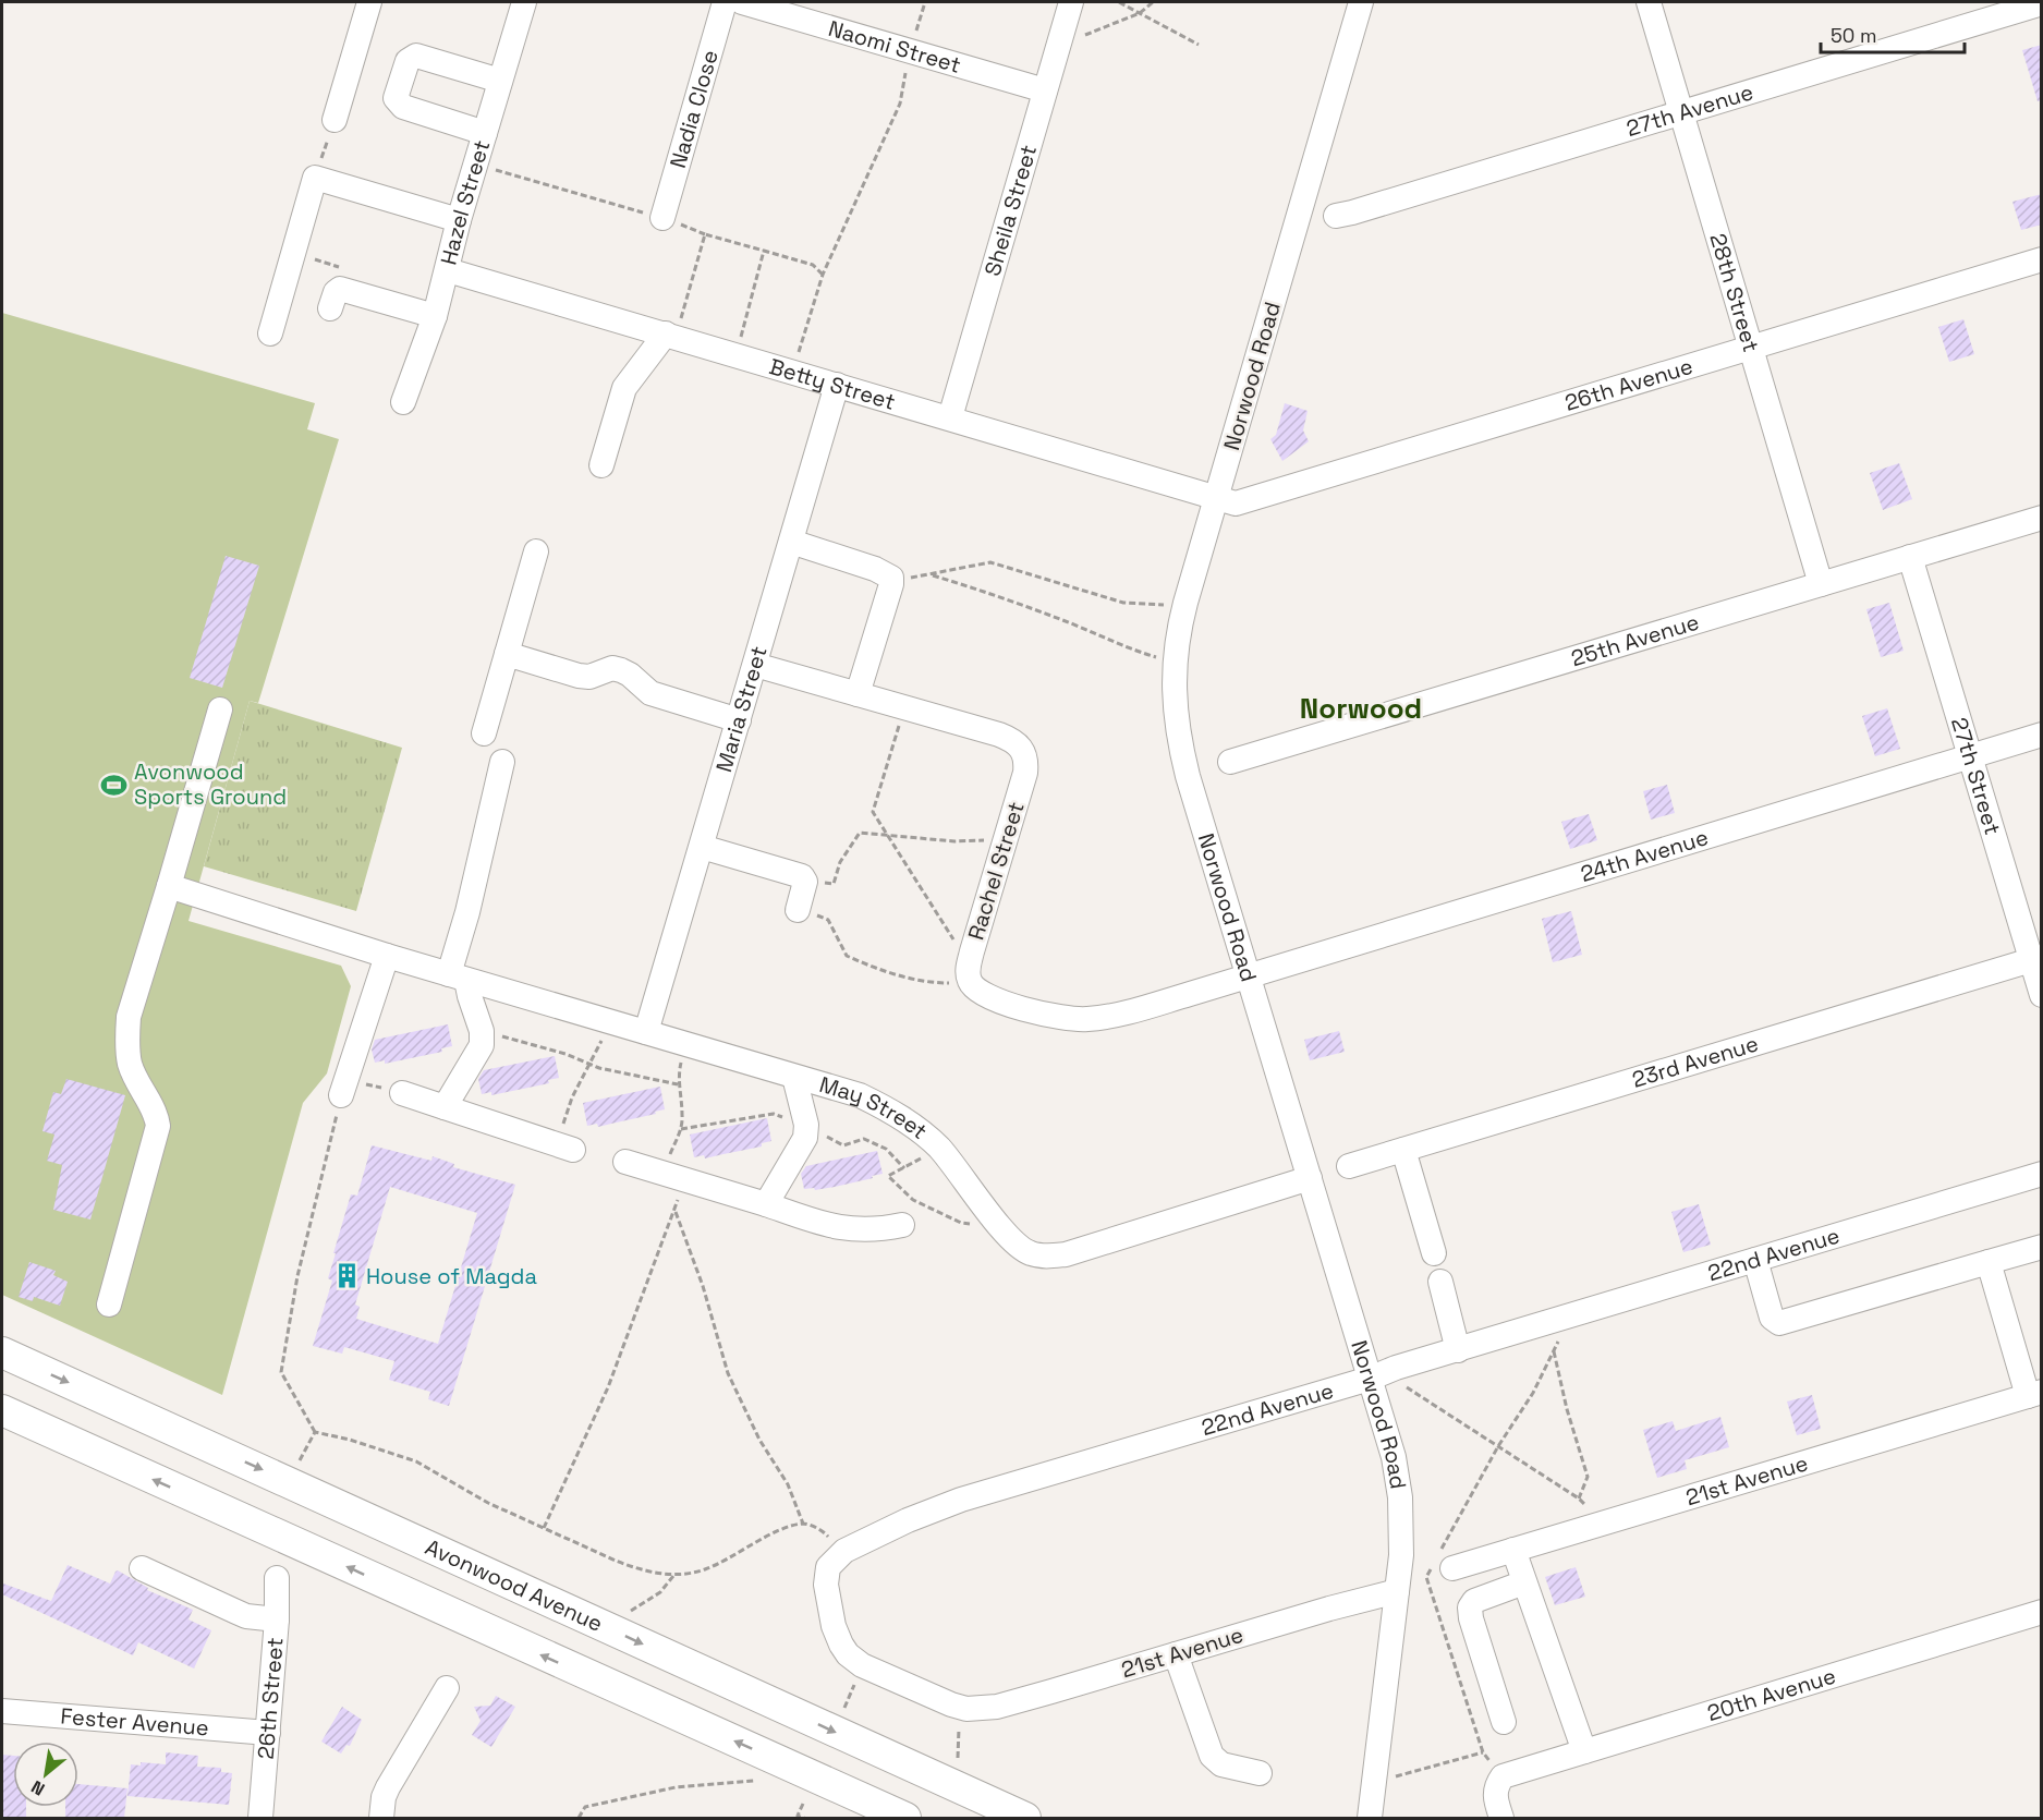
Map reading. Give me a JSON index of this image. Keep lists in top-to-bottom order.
{
  "streets": {
    "main road": ["Avonwood Avenue"],
    "street": [
      "Naomi Street",
      "Nadia Close",
      "27th Avenue",
      "Hazel Street",
      "Sheila Street",
      "28th Street",
      "Norwood Road",
      "Betty Street",
      "26th Avenue",
      "25th Avenue",
      "Maria Street",
      "27th Street",
      "24th Avenue",
      "Rachel Street",
      "23rd Avenue",
      "May Street",
      "22nd Avenue",
      "21st Avenue",
      "20th Avenue",
      "26th Street",
      "Fester Avenue"
    ]
  },
  "crossings": [
    ["Naomi Street", "Sheila Street"],
    ["27th Avenue", "28th Street"],
    ["Hazel Street", "Betty Street"],
    ["Sheila Street", "Betty Street"],
    ["28th Street", "26th Avenue"],
    ["28th Street", "25th Avenue"],
    ["Norwood Road", "Betty Street"],
    ["Norwood Road", "26th Avenue"],
    ["Norwood Road", "24th Avenue"],
    ["Norwood Road", "May Street"],
    ["Norwood Road", "22nd Avenue"],
    ["Norwood Road", "21st Avenue"],
    ["Betty Street", "26th Avenue"],
    ["Betty Street", "Maria Street"],
    ["25th Avenue", "27th Street"],
    ["Maria Street", "Rachel Street"],
    ["Maria Street", "May Street"],
    ["27th Street", "24th Avenue"],
    ["27th Street", "23rd Avenue"],
    ["22nd Avenue", "21st Avenue"],
    ["26th Street", "Fester Avenue"]
  ],
  "districts": ["Norwood"],
  "places": {
    "sports": ["Avonwood Sports Ground"],
    "building": ["House of Magda"]
  },
  "scale_bar": "50 m",
  "north": "bottom left"
}
